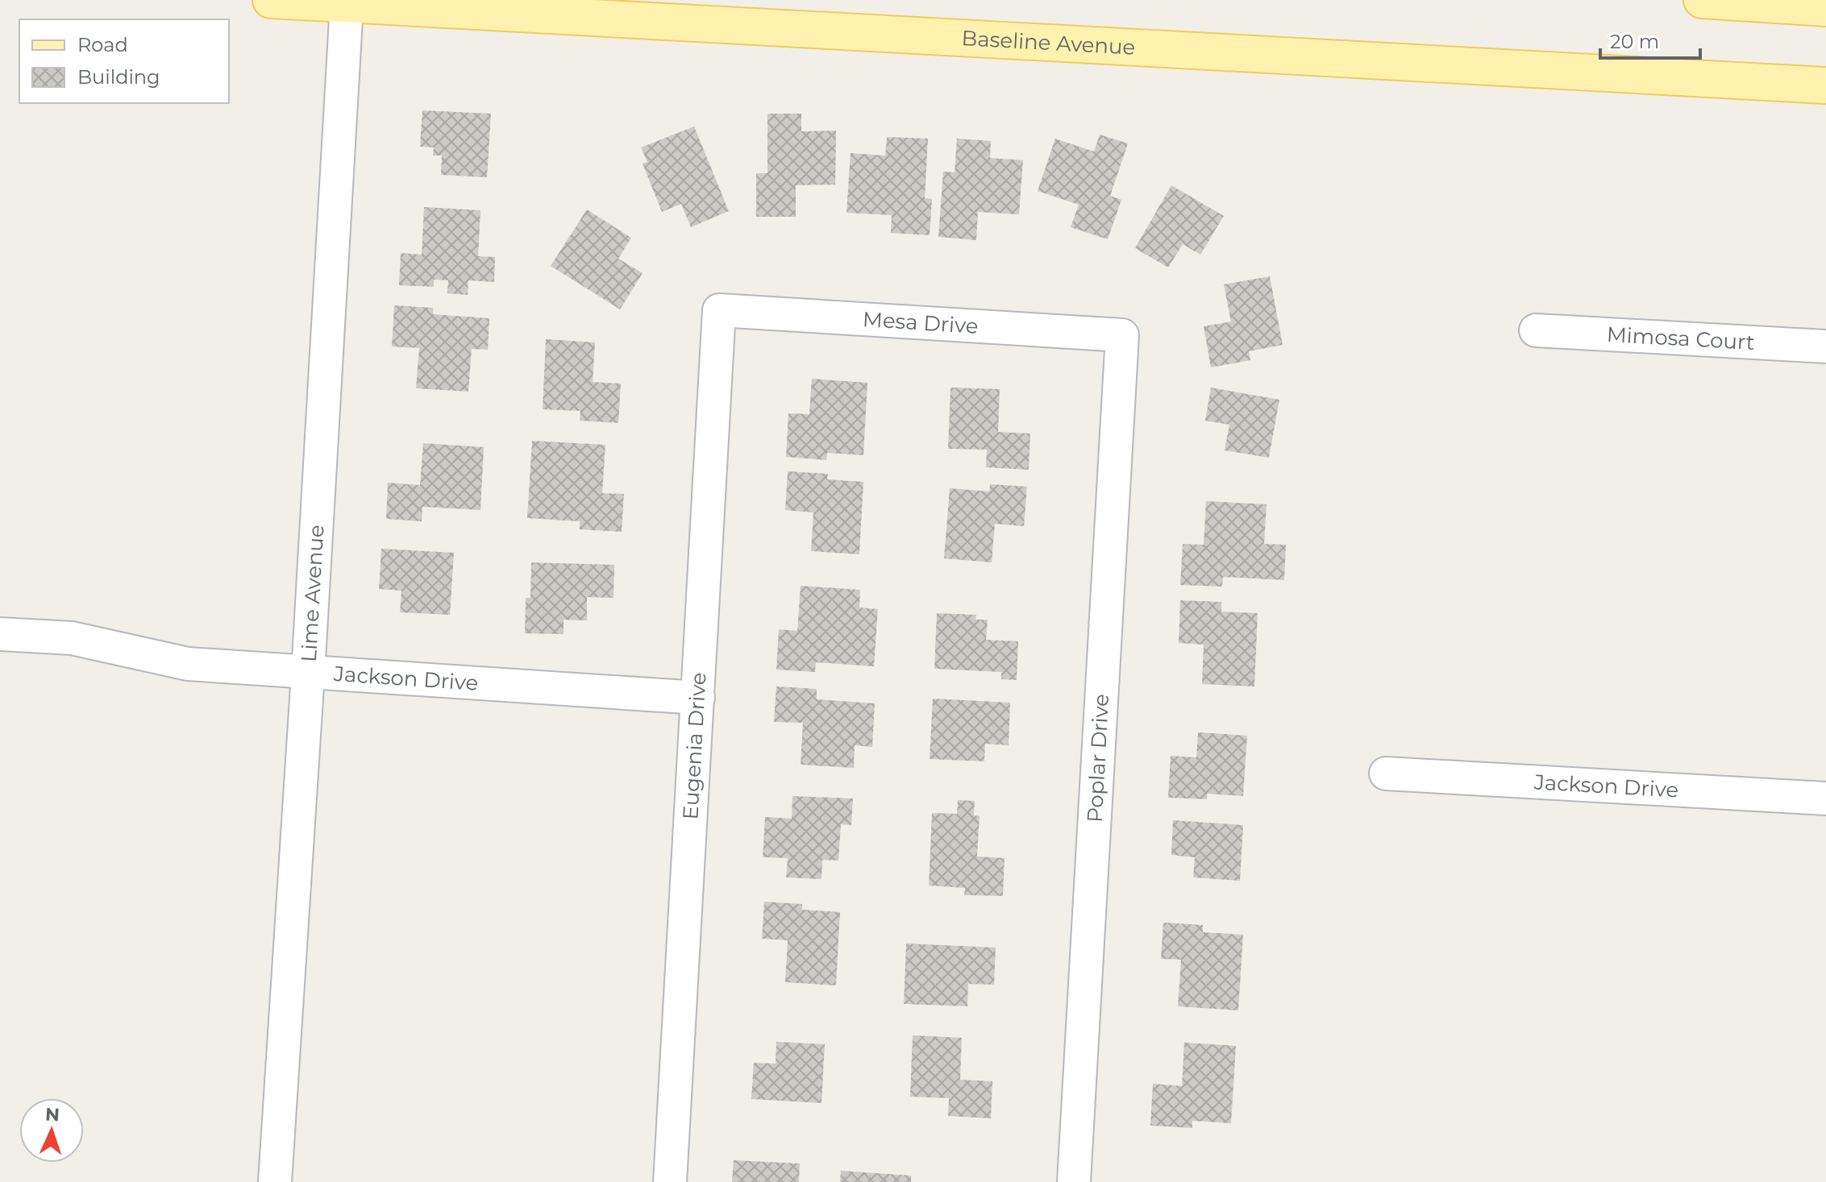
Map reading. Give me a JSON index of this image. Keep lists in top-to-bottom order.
{
  "streets": {
    "main road": ["Baseline Avenue"],
    "street": [
      "Mesa Drive",
      "Mimosa Court",
      "Lime Avenue",
      "Jackson Drive",
      "Eugenia Drive",
      "Poplar Drive"
    ]
  },
  "crossings": [
    ["Baseline Avenue", "Lime Avenue"],
    ["Mesa Drive", "Eugenia Drive"],
    ["Mesa Drive", "Poplar Drive"],
    ["Lime Avenue", "Jackson Drive"],
    ["Jackson Drive", "Eugenia Drive"]
  ],
  "legend": ["Road", "Building"],
  "scale_bar": "20 m",
  "north": "top"
}
